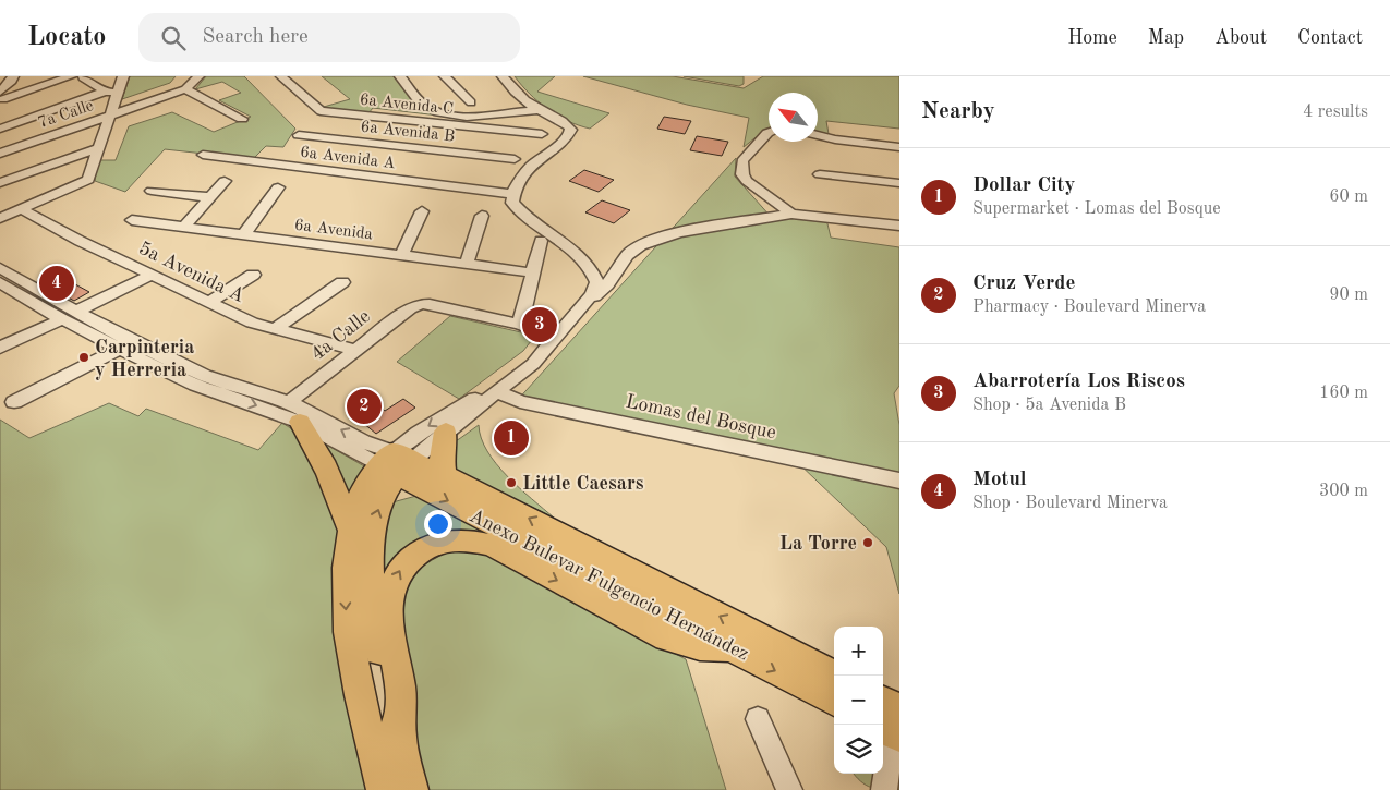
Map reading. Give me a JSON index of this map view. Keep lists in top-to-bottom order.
{
  "streets": {
    "main road": ["Anexo Bulevar Fulgencio Hernández"],
    "street": [
      "6a Avenida C",
      "7a Calle",
      "6a Avenida B",
      "6a Avenida A",
      "6a Avenida",
      "5a Avenida A",
      "4a Calle",
      "Lomas del Bosque"
    ]
  },
  "crossings": [
    ["6a Avenida C", "6a Avenida B"],
    ["5a Avenida A", "4a Calle"]
  ],
  "places": ["Carpinteria y Herreria", "Little Caesars", "La Torre"],
  "north": "top left",
  "page": {
    "header": "Locato",
    "search": "Search here",
    "nav": [
      "Home",
      "Map",
      "About",
      "Contact"
    ],
    "heading": ["Nearby", "4 results"],
    "list": [
      {
        "mark": "1",
        "name": "Dollar City",
        "note": "Supermarket · Lomas del Bosque",
        "value": "60 m"
      },
      {
        "mark": "2",
        "name": "Cruz Verde",
        "note": "Pharmacy · Boulevard Minerva",
        "value": "90 m"
      },
      {
        "mark": "3",
        "name": "Abarrotería Los Riscos",
        "note": "Shop · 5a Avenida B",
        "value": "160 m"
      },
      {
        "mark": "4",
        "name": "Motul",
        "note": "Shop · Boulevard Minerva",
        "value": "300 m"
      }
    ],
    "pins": [
      "4",
      "3",
      "2",
      "1"
    ],
    "map_buttons": ["+", "−"]
  }
}
